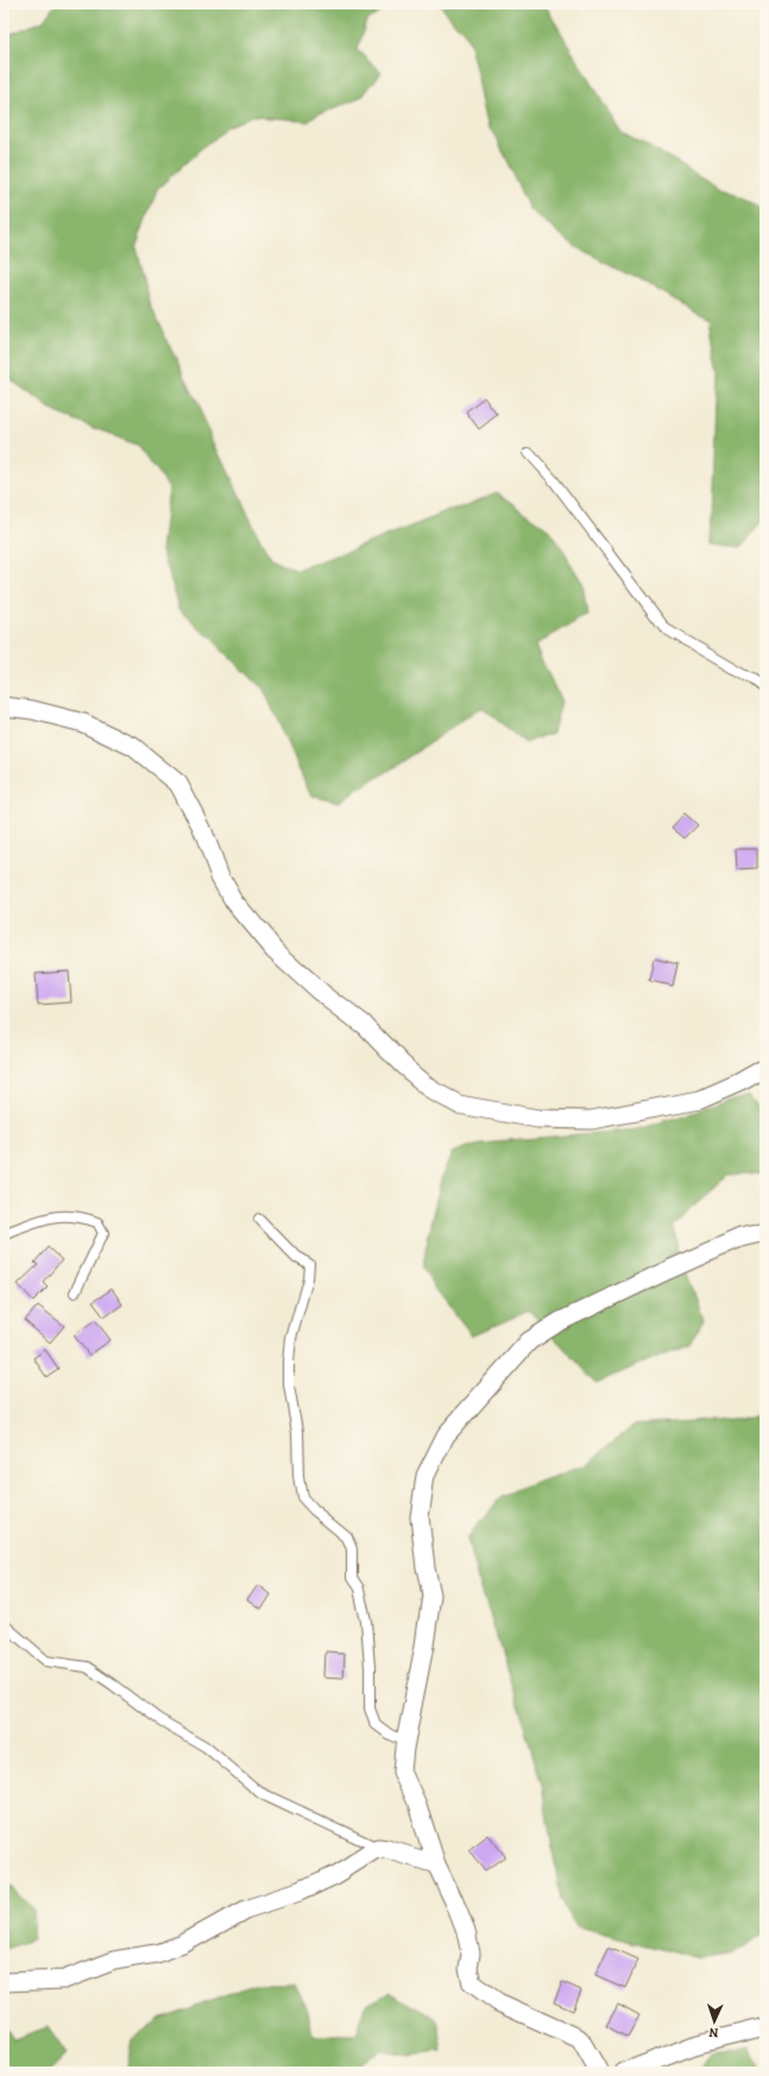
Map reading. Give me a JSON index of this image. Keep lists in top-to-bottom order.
{
  "north": "bottom"
}
